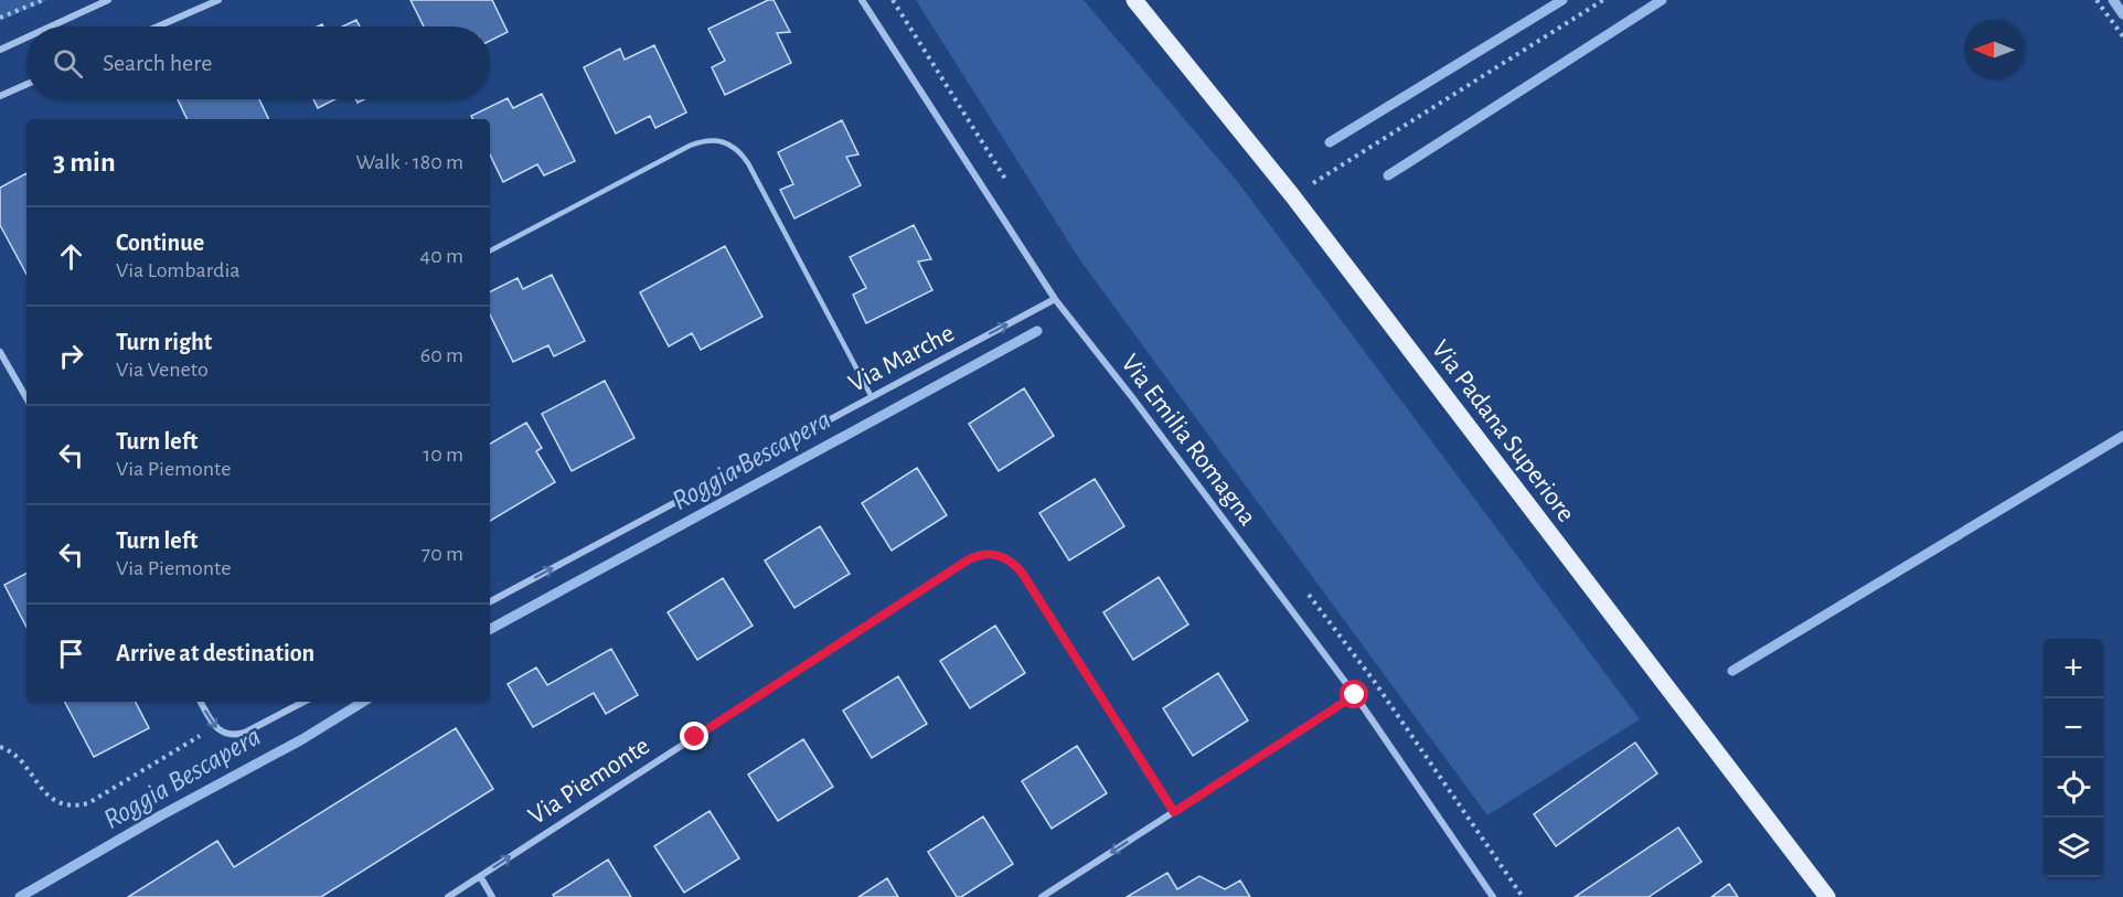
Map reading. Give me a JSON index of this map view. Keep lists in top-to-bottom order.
{
  "streets": {
    "main road": ["Via Padana Superiore"],
    "street": ["Via Marche", "Via Emilia Romagna", "Via Piemonte"]
  },
  "crossings": [
    ["Via Marche", "Via Emilia Romagna"]
  ],
  "one_way": ["Via Marche"],
  "water": ["Roggia Bescapera"],
  "north": "left",
  "page": {
    "search": "Search here",
    "heading": ["3 min", "Walk · 180 m"],
    "list": [
      ["Continue", "Via Lombardia", "40 m"],
      ["Turn right", "Via Veneto", "60 m"],
      ["Turn left", "Via Piemonte", "10 m"],
      ["Turn left", "Via Piemonte", "70 m"],
      "Arrive at destination"
    ],
    "map_buttons": ["+", "−"]
  }
}
